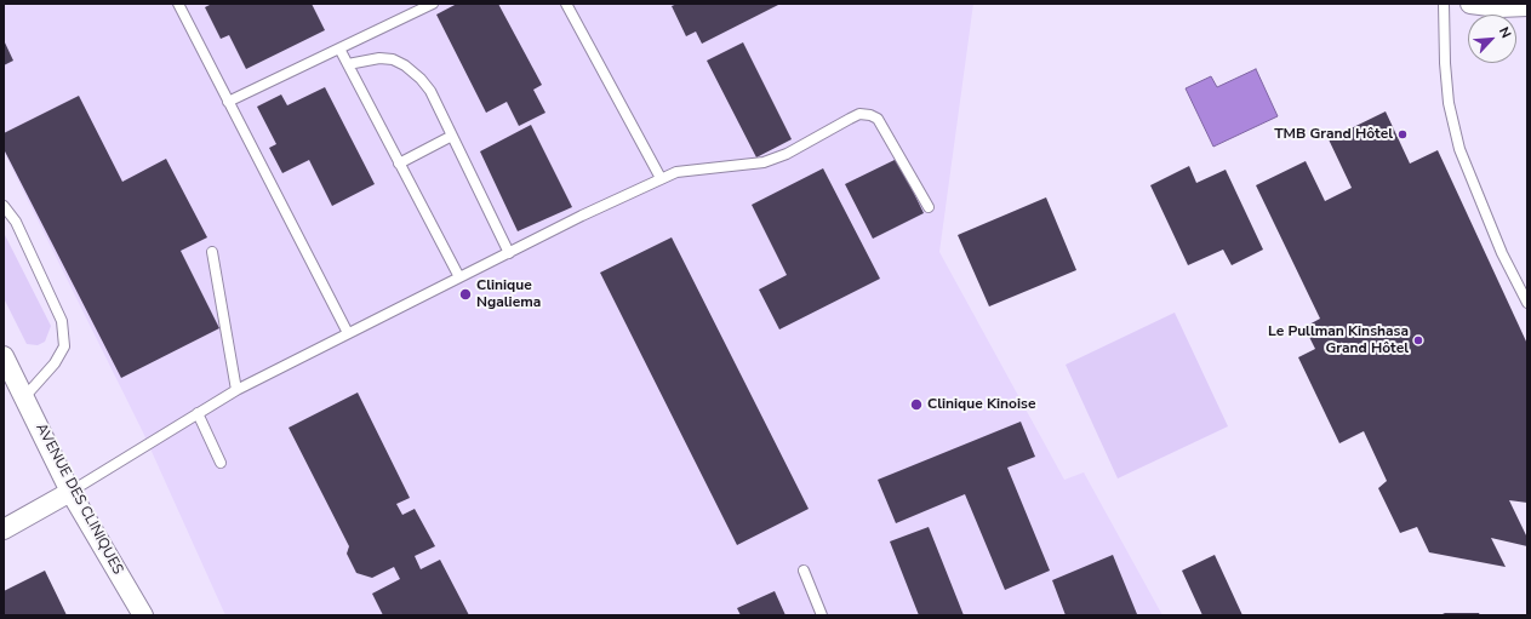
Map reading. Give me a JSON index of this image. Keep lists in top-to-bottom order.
{
  "streets": {
    "street": ["AVENUE DES CLINIQUES"]
  },
  "places": [
    "TMB Grand Hôtel",
    "Clinique Ngaliema",
    "Le Pullman Kinshasa Grand Hôtel",
    "Clinique Kinoise"
  ],
  "north": "top right"
}
